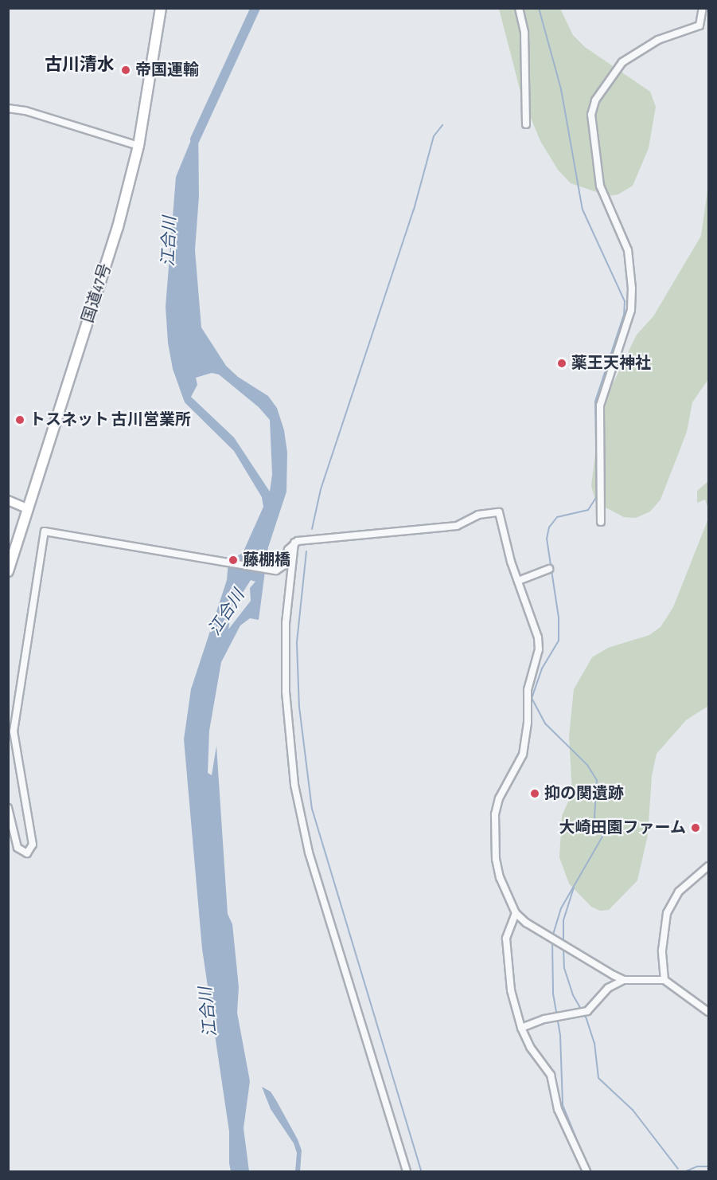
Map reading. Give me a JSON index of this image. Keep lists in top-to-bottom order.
{
  "streets": {
    "highway": ["国道47号"]
  },
  "districts": ["古川清水"],
  "water": ["江合川"],
  "places": [
    "帝国運輸",
    "薬王天神社",
    "トスネット 古川営業所",
    "藤棚橋",
    "抑の関遺跡",
    "大崎田園ファーム"
  ]
}
